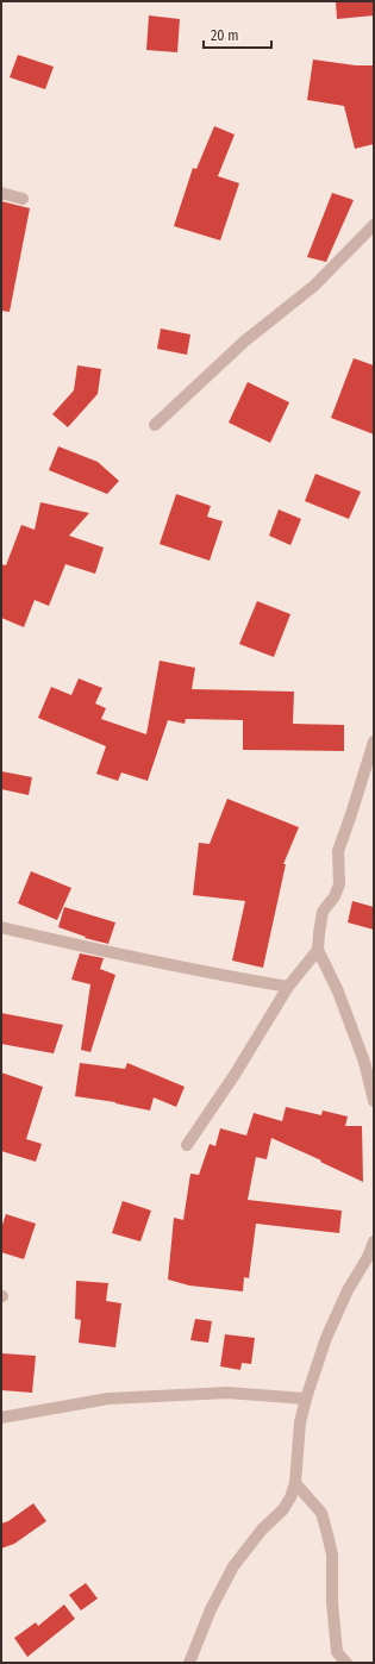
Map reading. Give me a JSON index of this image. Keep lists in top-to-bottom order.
{
  "scale_bar": "20 m"
}
